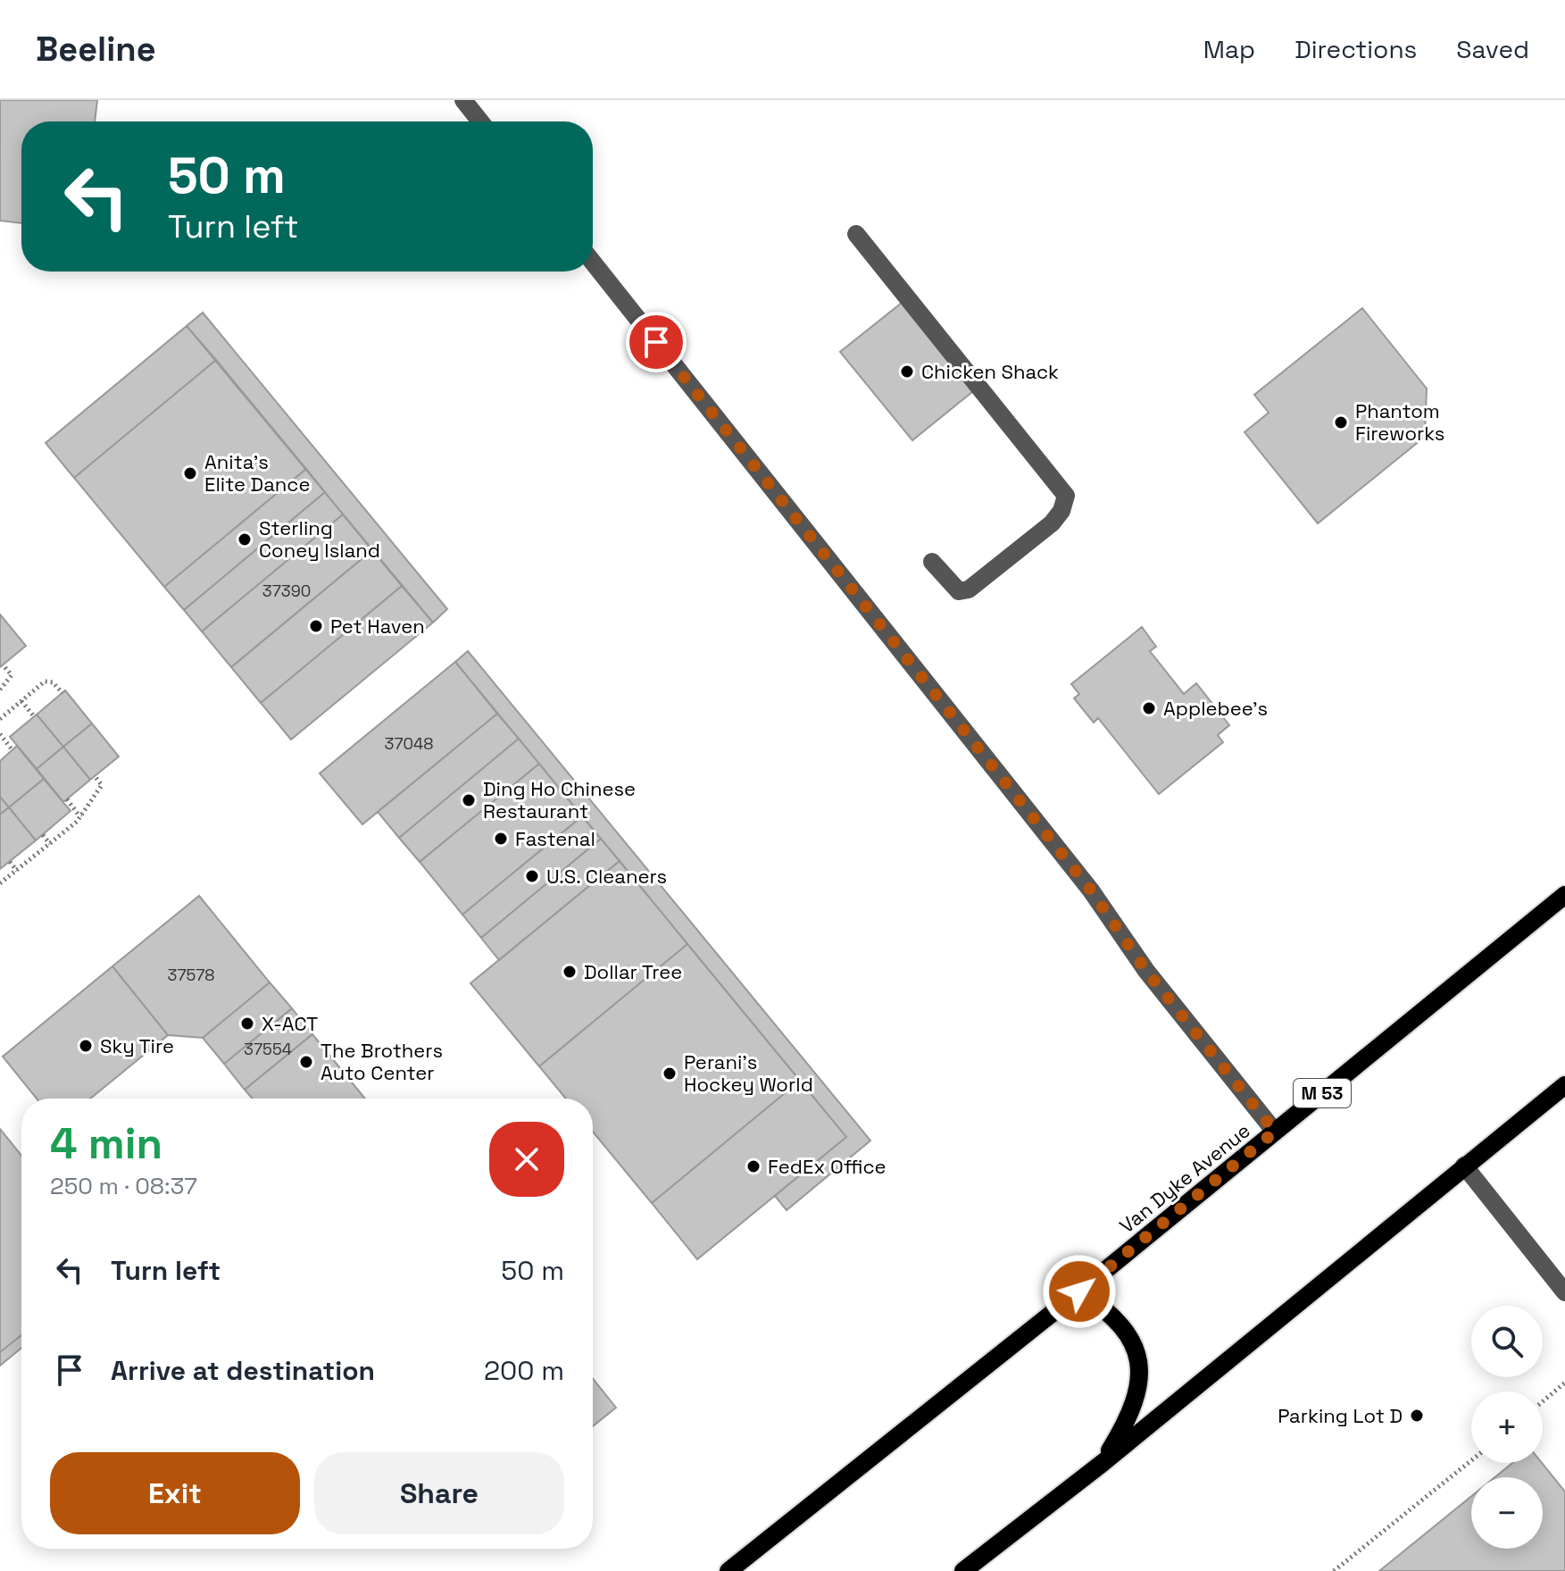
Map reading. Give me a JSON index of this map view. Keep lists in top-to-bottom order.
{
  "streets": {
    "main road": ["M 53", "Van Dyke Avenue"]
  },
  "places": [
    "Chicken Shack",
    "Phantom Fireworks",
    "Anita's Elite Dance",
    "Sterling Coney Island",
    "Pet Haven",
    "Applebee's",
    "Ding Ho Chinese Restaurant",
    "Fastenal",
    "U.S. Cleaners",
    "Dollar Tree",
    "X-ACT",
    "Sky Tire",
    "The Brothers Auto Center",
    "Perani's Hockey World",
    "FedEx Office",
    "Parking Lot D"
  ],
  "house_numbers": [
    "37390",
    "37048",
    "37578",
    "37554"
  ],
  "page": {
    "header": "Beeline",
    "nav": ["Map", "Directions", "Saved"],
    "turn": ["50 m", "Turn left"],
    "heading": ["4 min", "250 m · 08:37"],
    "list": [
      {
        "name": "Turn left",
        "value": "50 m"
      },
      {
        "name": "Arrive at destination",
        "value": "200 m"
      }
    ],
    "map_buttons": ["+", "−"],
    "buttons": ["Exit", "Share"]
  }
}
